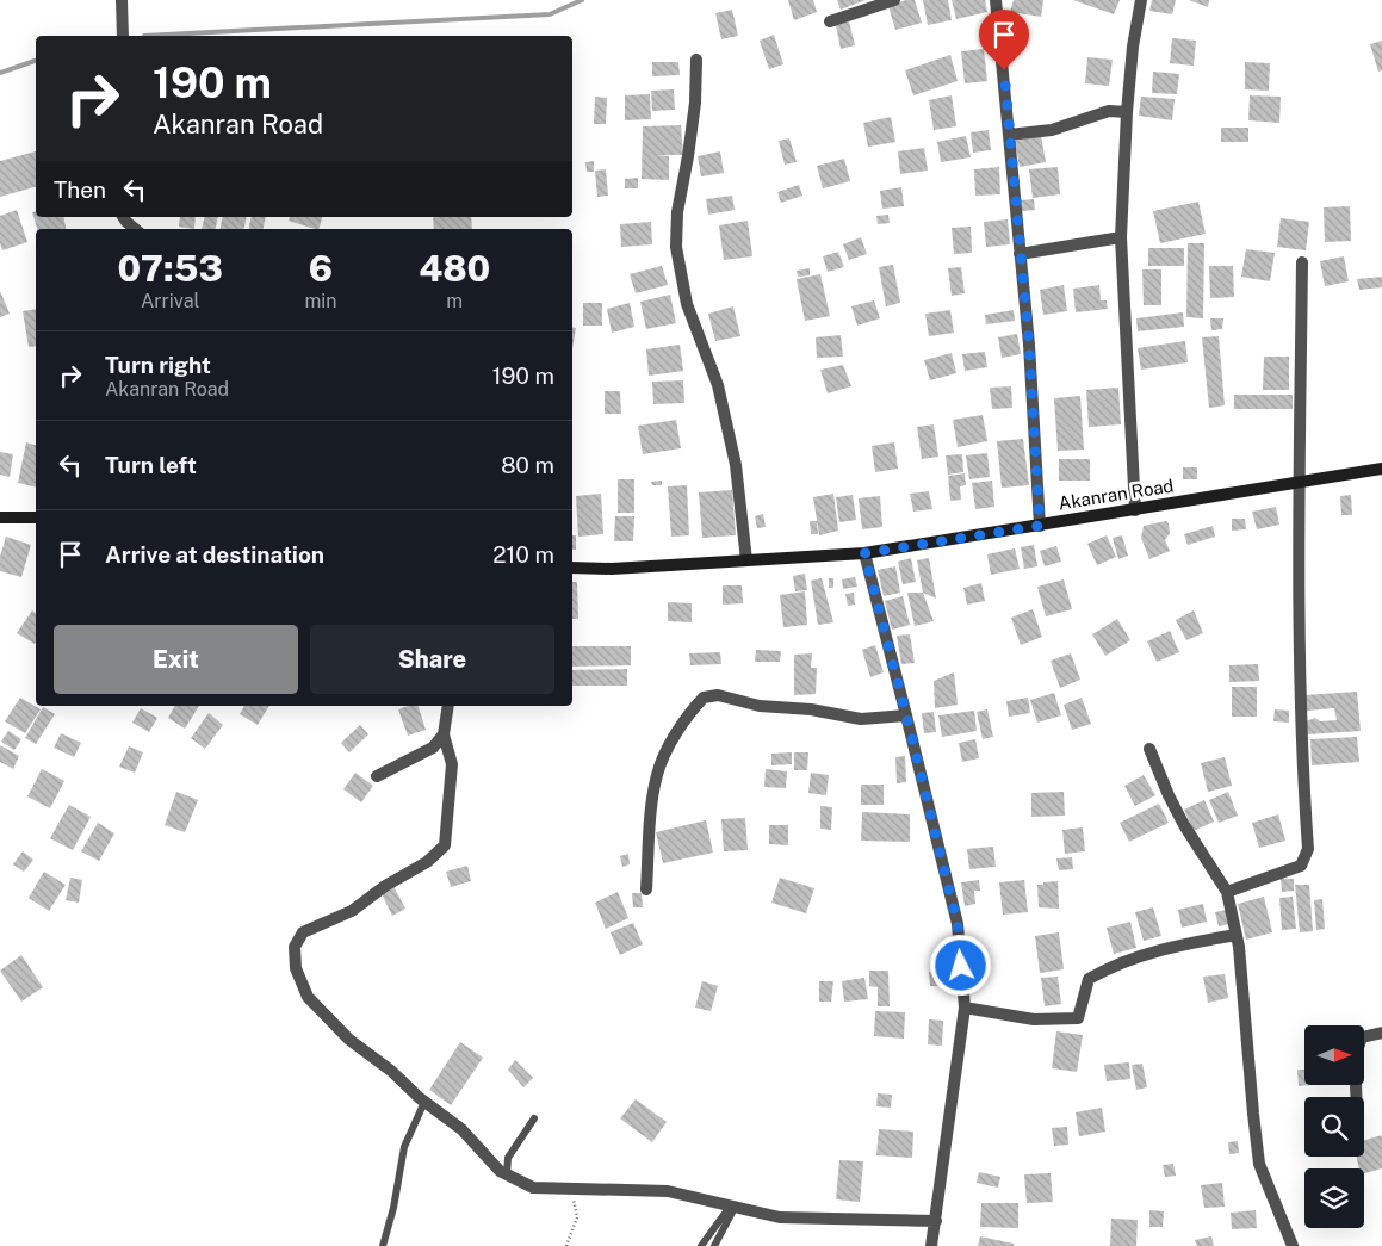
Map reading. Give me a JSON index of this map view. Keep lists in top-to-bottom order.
{
  "streets": {
    "main road": ["Akanran Road"]
  },
  "north": "right",
  "page": {
    "turn": ["190 m", "Akanran Road"],
    "then": "Then",
    "eta": [
      "07:53",
      "Arrival",
      "6",
      "min",
      "480",
      "m"
    ],
    "list": [
      {
        "name": "Turn right",
        "note": "Akanran Road",
        "value": "190 m"
      },
      {
        "name": "Turn left",
        "value": "80 m"
      },
      {
        "name": "Arrive at destination",
        "value": "210 m"
      }
    ],
    "buttons": ["Exit", "Share"]
  }
}
